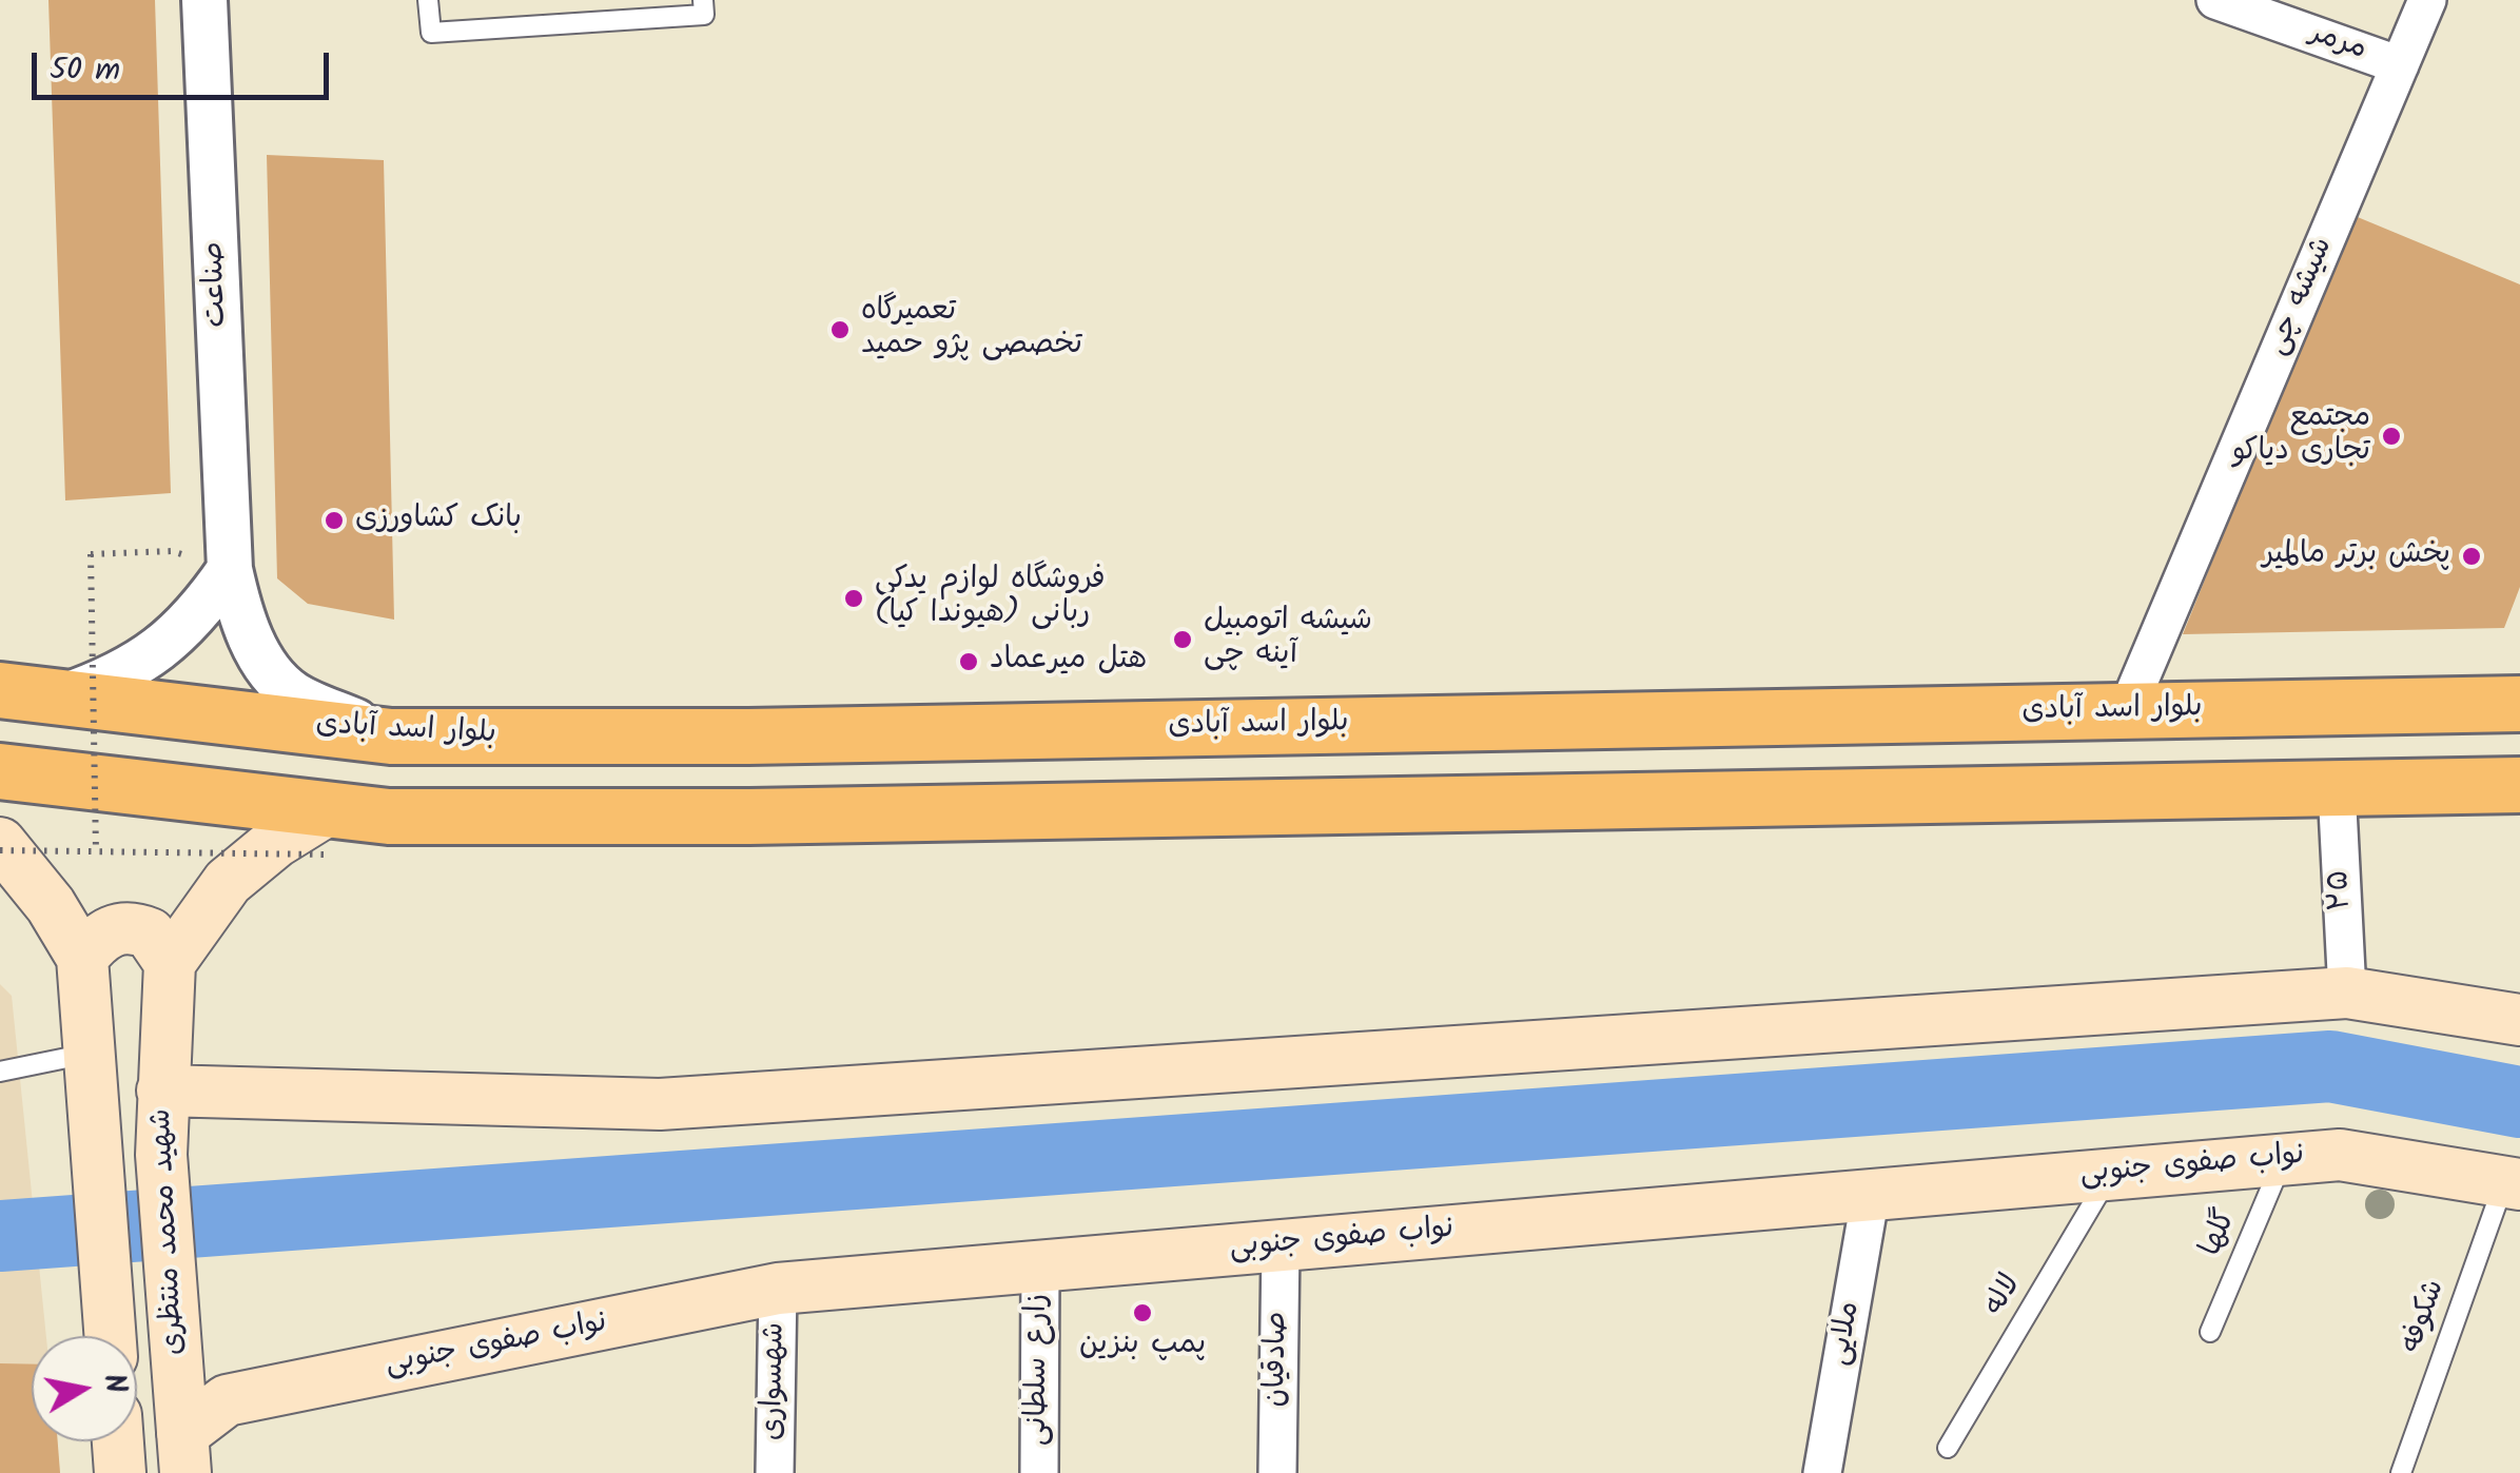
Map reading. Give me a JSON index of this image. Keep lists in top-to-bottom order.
{
  "streets": {
    "main road": ["بلوار اسد آبادی", "نواب صفوی جنوبی", "شهید محمد منتظری"],
    "street": [
      "مرمر",
      "صناعت",
      "شیشه چی",
      "۲۵",
      "ملایی",
      "صادقیان",
      "زارع سلطانی",
      "شهسواری"
    ],
    "lane": ["گلها", "لاله", "شکوفه"]
  },
  "crossings": [
    ["مرمر", "شیشه چی"],
    ["صناعت", "بلوار اسد آبادی"],
    ["شیشه چی", "بلوار اسد آبادی"],
    ["نواب صفوی جنوبی", "شهید محمد منتظری"],
    ["نواب صفوی جنوبی", "گلها"],
    ["نواب صفوی جنوبی", "لاله"],
    ["نواب صفوی جنوبی", "شکوفه"],
    ["نواب صفوی جنوبی", "ملایی"],
    ["نواب صفوی جنوبی", "صادقیان"],
    ["نواب صفوی جنوبی", "زارع سلطانی"],
    ["نواب صفوی جنوبی", "شهسواری"]
  ],
  "places": [
    "تعمیرگاه تخصصی پژو حمید",
    "مجتمع تجاری دیاکو",
    "بانک کشاورزی",
    "پخش برتر مالمیر",
    "فروشگاه لوازم یدکی ربانی (هیوندا کیا)",
    "شیشه اتومبیل آینه چی",
    "هتل میرعماد",
    "پمپ بنزین"
  ],
  "scale_bar": "50 m",
  "north": "right"
}
